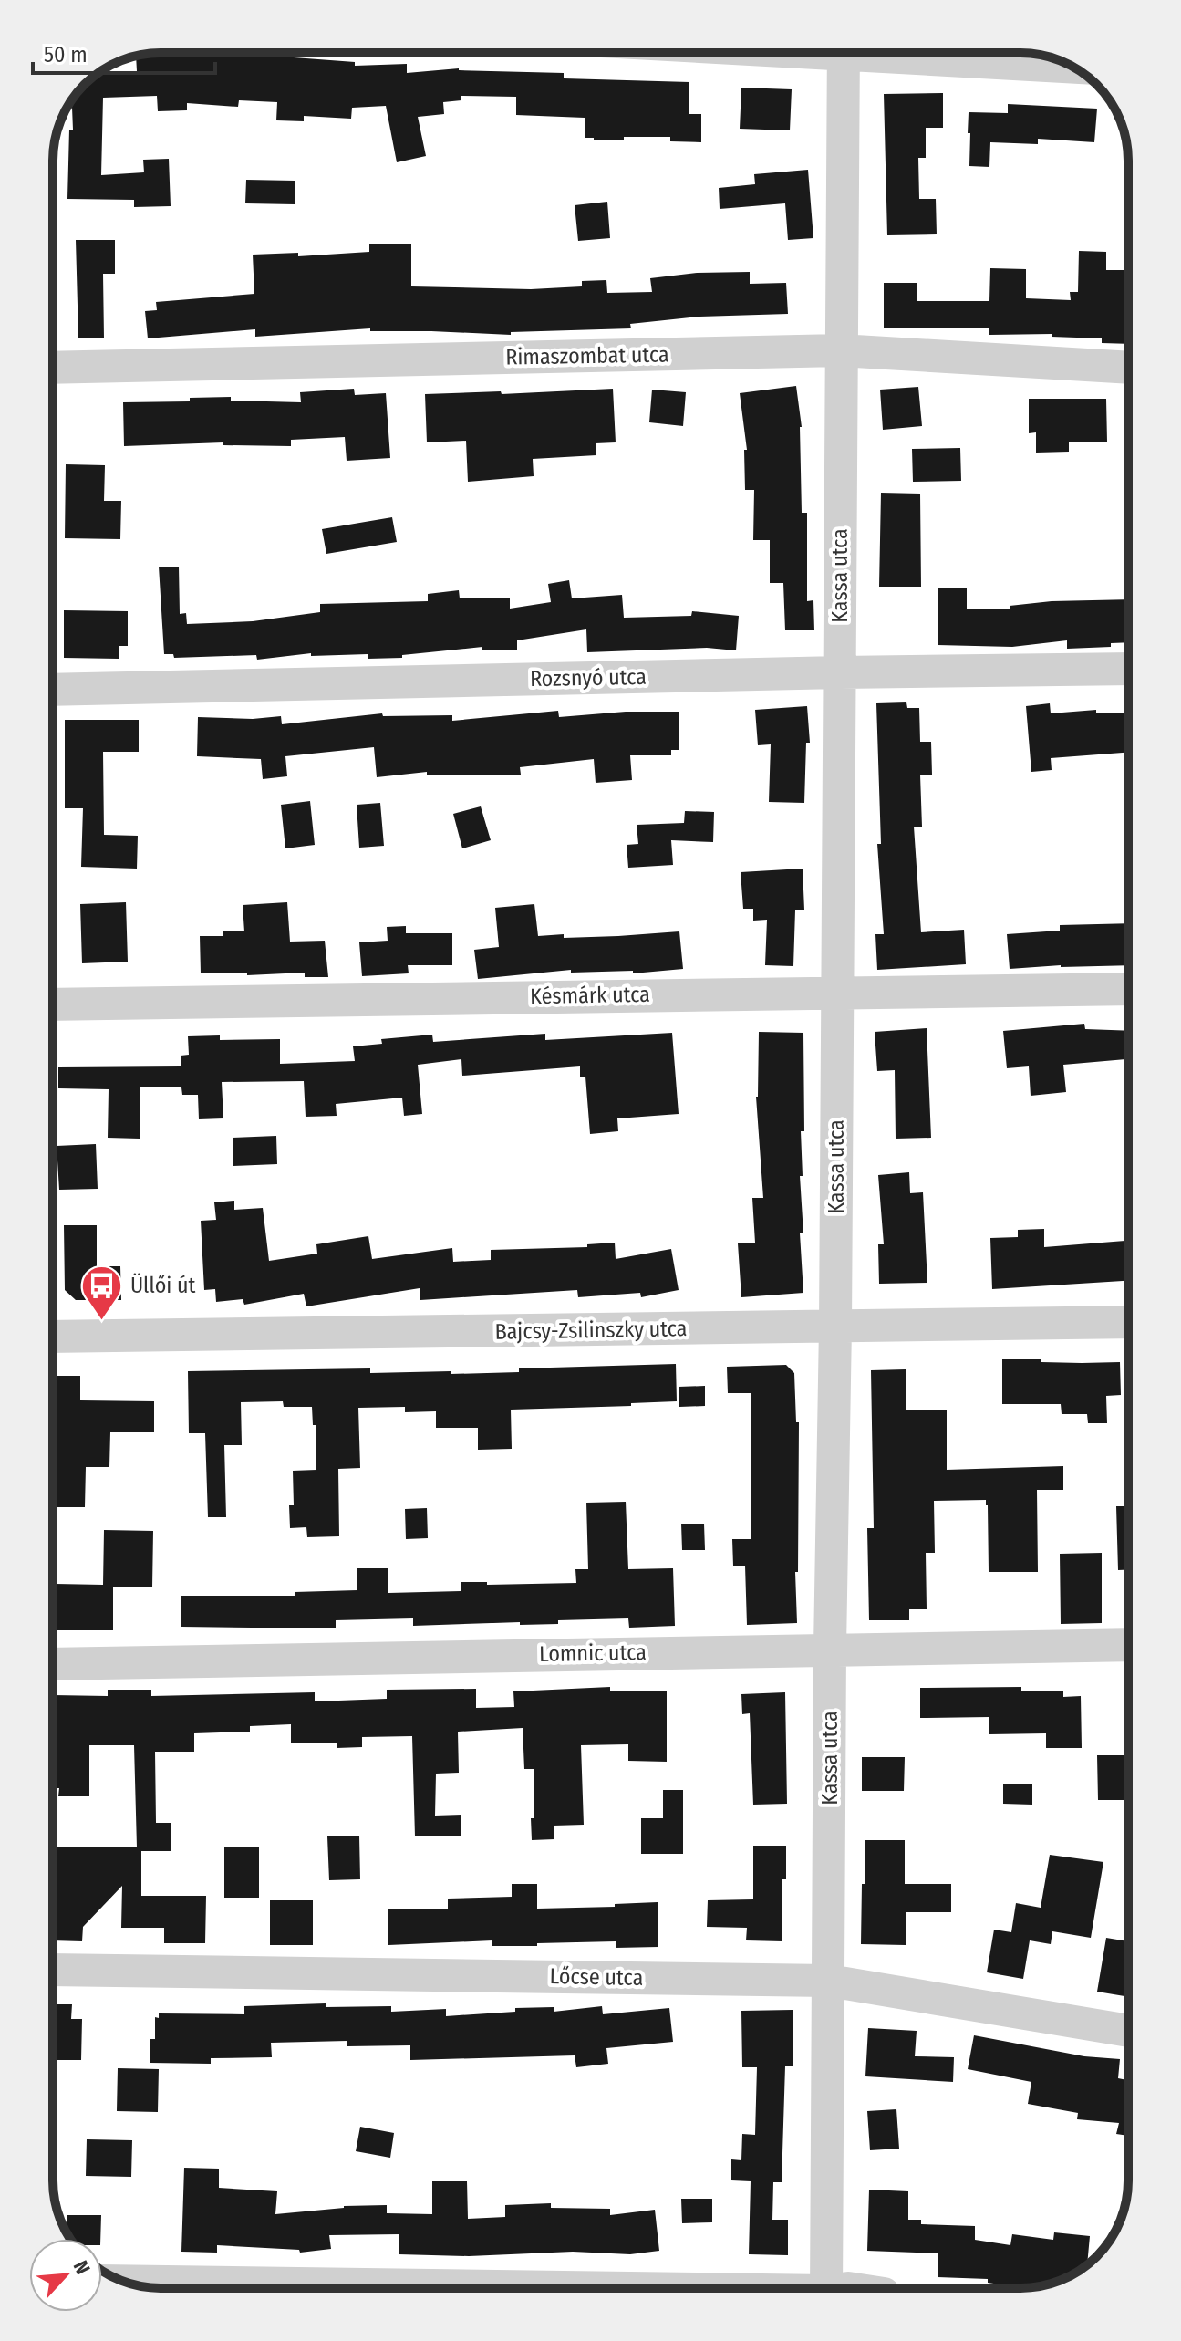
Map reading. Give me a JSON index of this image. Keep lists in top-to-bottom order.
{
  "streets": {
    "street": [
      "Rimaszombat utca",
      "Kassa utca",
      "Rozsnyó utca",
      "Késmárk utca",
      "Bajcsy-Zsilinszky utca",
      "Lomnic utca",
      "Lőcse utca"
    ]
  },
  "crossings": [
    ["Rimaszombat utca", "Kassa utca"],
    ["Kassa utca", "Rozsnyó utca"],
    ["Kassa utca", "Késmárk utca"],
    ["Kassa utca", "Bajcsy-Zsilinszky utca"],
    ["Kassa utca", "Lomnic utca"],
    ["Kassa utca", "Lőcse utca"]
  ],
  "places": {
    "bus stop": ["Üllői út"]
  },
  "scale_bar": "50 m",
  "north": "top right"
}
